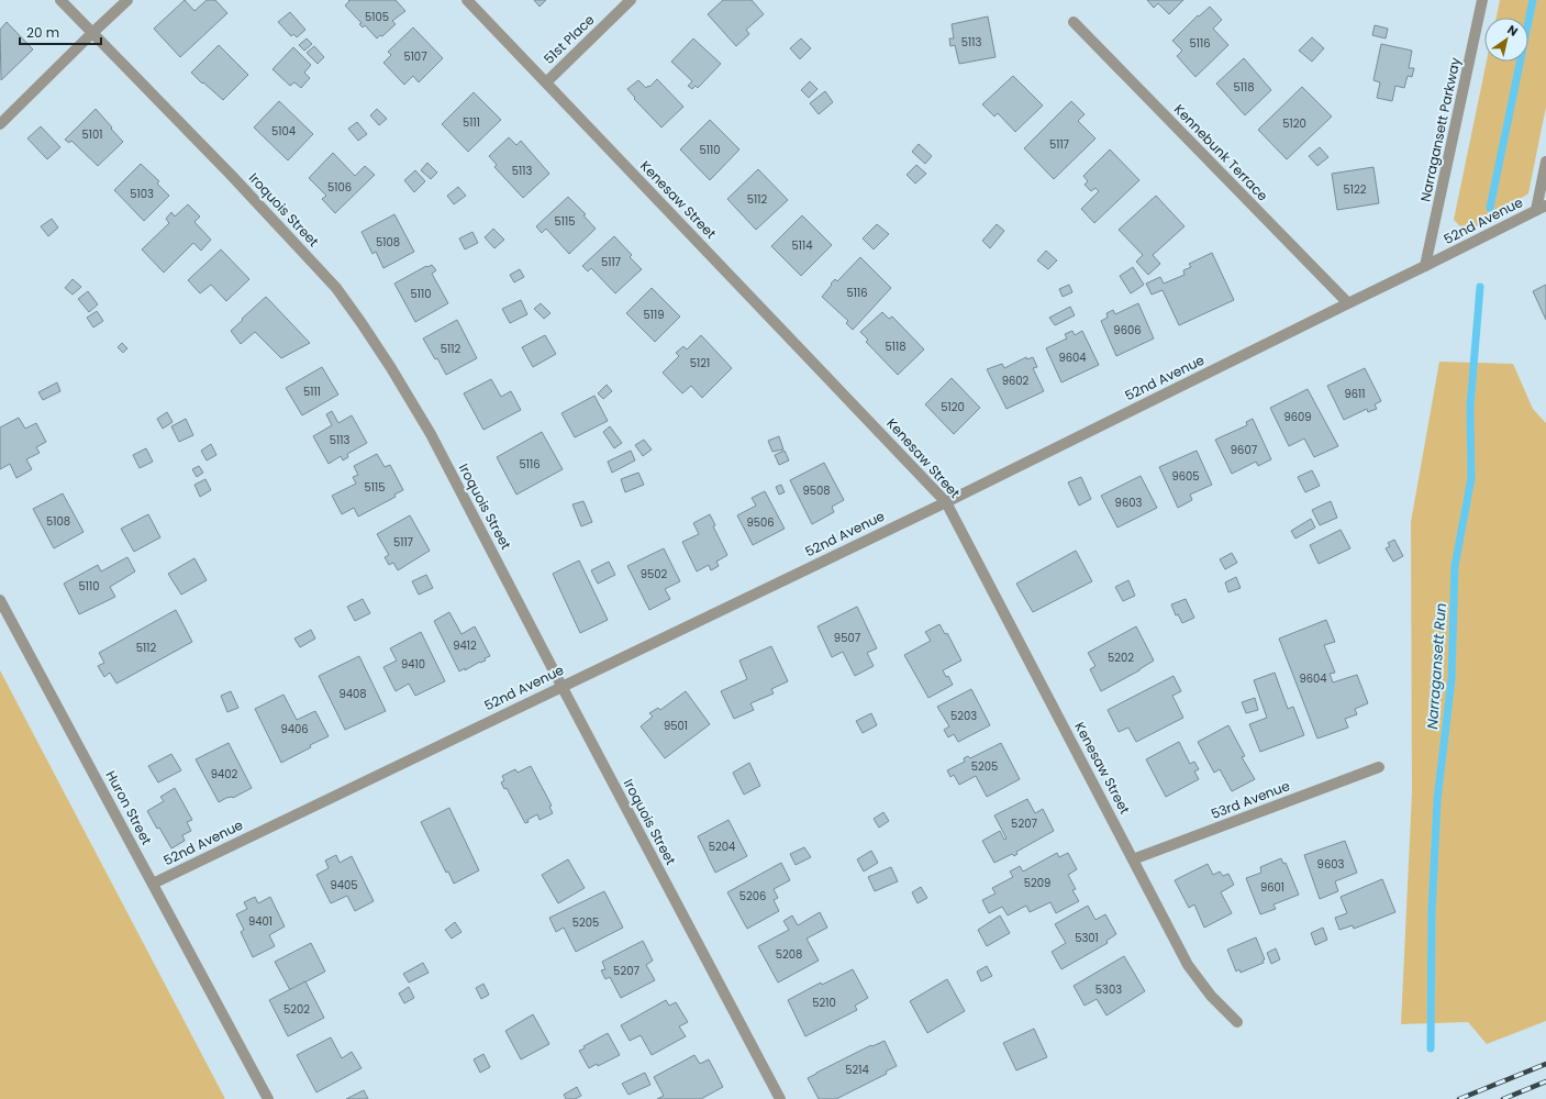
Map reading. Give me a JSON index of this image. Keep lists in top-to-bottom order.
{
  "streets": {
    "street": [
      "51st Place",
      "Narragansett Parkway",
      "Kennebunk Terrace",
      "Kenesaw Street",
      "Iroquois Street",
      "52nd Avenue",
      "53rd Avenue",
      "Huron Street"
    ]
  },
  "crossings": [
    ["51st Place", "Kenesaw Street"],
    ["Narragansett Parkway", "52nd Avenue"],
    ["Kennebunk Terrace", "52nd Avenue"],
    ["Kenesaw Street", "52nd Avenue"],
    ["Kenesaw Street", "53rd Avenue"],
    ["Iroquois Street", "52nd Avenue"],
    ["52nd Avenue", "Huron Street"]
  ],
  "water": ["Narragansett Run"],
  "house_numbers": [
    "5105",
    "5113",
    "5116",
    "5107",
    "5118",
    "5111",
    "5120",
    "5104",
    "5101",
    "5117",
    "5110",
    "5113",
    "5106",
    "5122",
    "5103",
    "5112",
    "5115",
    "5108",
    "5114",
    "5117",
    "5116",
    "5110",
    "5119",
    "9606",
    "5118",
    "5112",
    "9604",
    "5121",
    "9602",
    "5111",
    "9611",
    "5120",
    "9609",
    "5113",
    "9607",
    "5116",
    "9605",
    "5115",
    "9508",
    "9603",
    "5108",
    "9506",
    "5117",
    "9502",
    "5110",
    "9507",
    "9412",
    "5112",
    "5202",
    "9410",
    "9604",
    "9408",
    "5203",
    "9501",
    "9406",
    "5205",
    "9402",
    "5207",
    "5204",
    "9603",
    "5209",
    "9405",
    "9601",
    "5206",
    "9401",
    "5205",
    "5301",
    "5208",
    "5207",
    "5303",
    "5210",
    "5202",
    "5214"
  ],
  "scale_bar": "20 m",
  "north": "top right"
}
